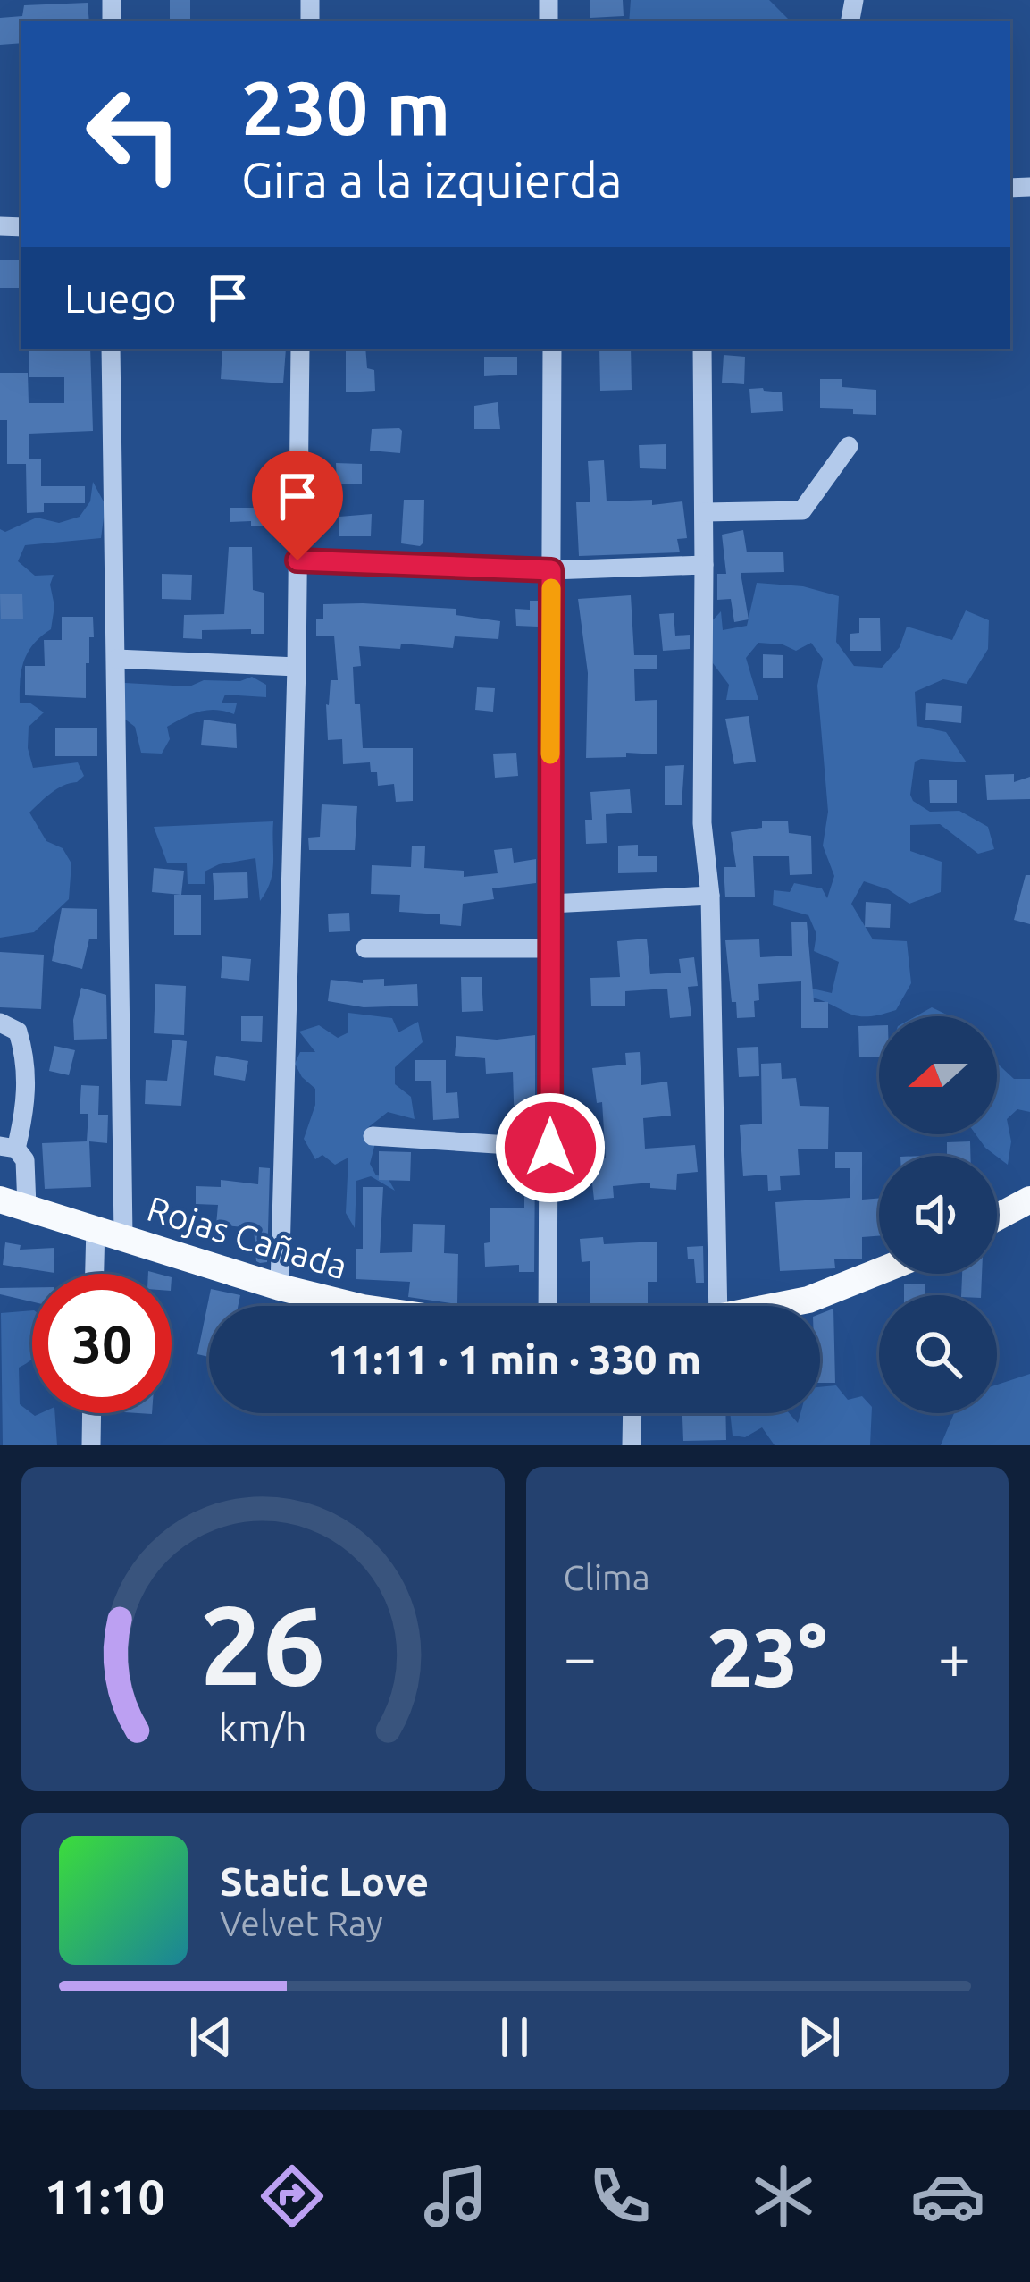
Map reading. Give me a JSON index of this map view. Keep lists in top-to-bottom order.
{
  "streets": {
    "main road": ["Rojas Cañada"]
  },
  "north": "left",
  "page": {
    "turn": ["230 m", "Gira a la izquierda"],
    "then": "Luego",
    "limit": "30",
    "trip": "11:11 · 1 min · 330 m",
    "tile": "Clima",
    "heat": ["−", "23°", "+"],
    "song": ["Static Love", "Velvet Ray"],
    "tabs": "11:10",
    "gauge": ["26", "km/h"]
  }
}
